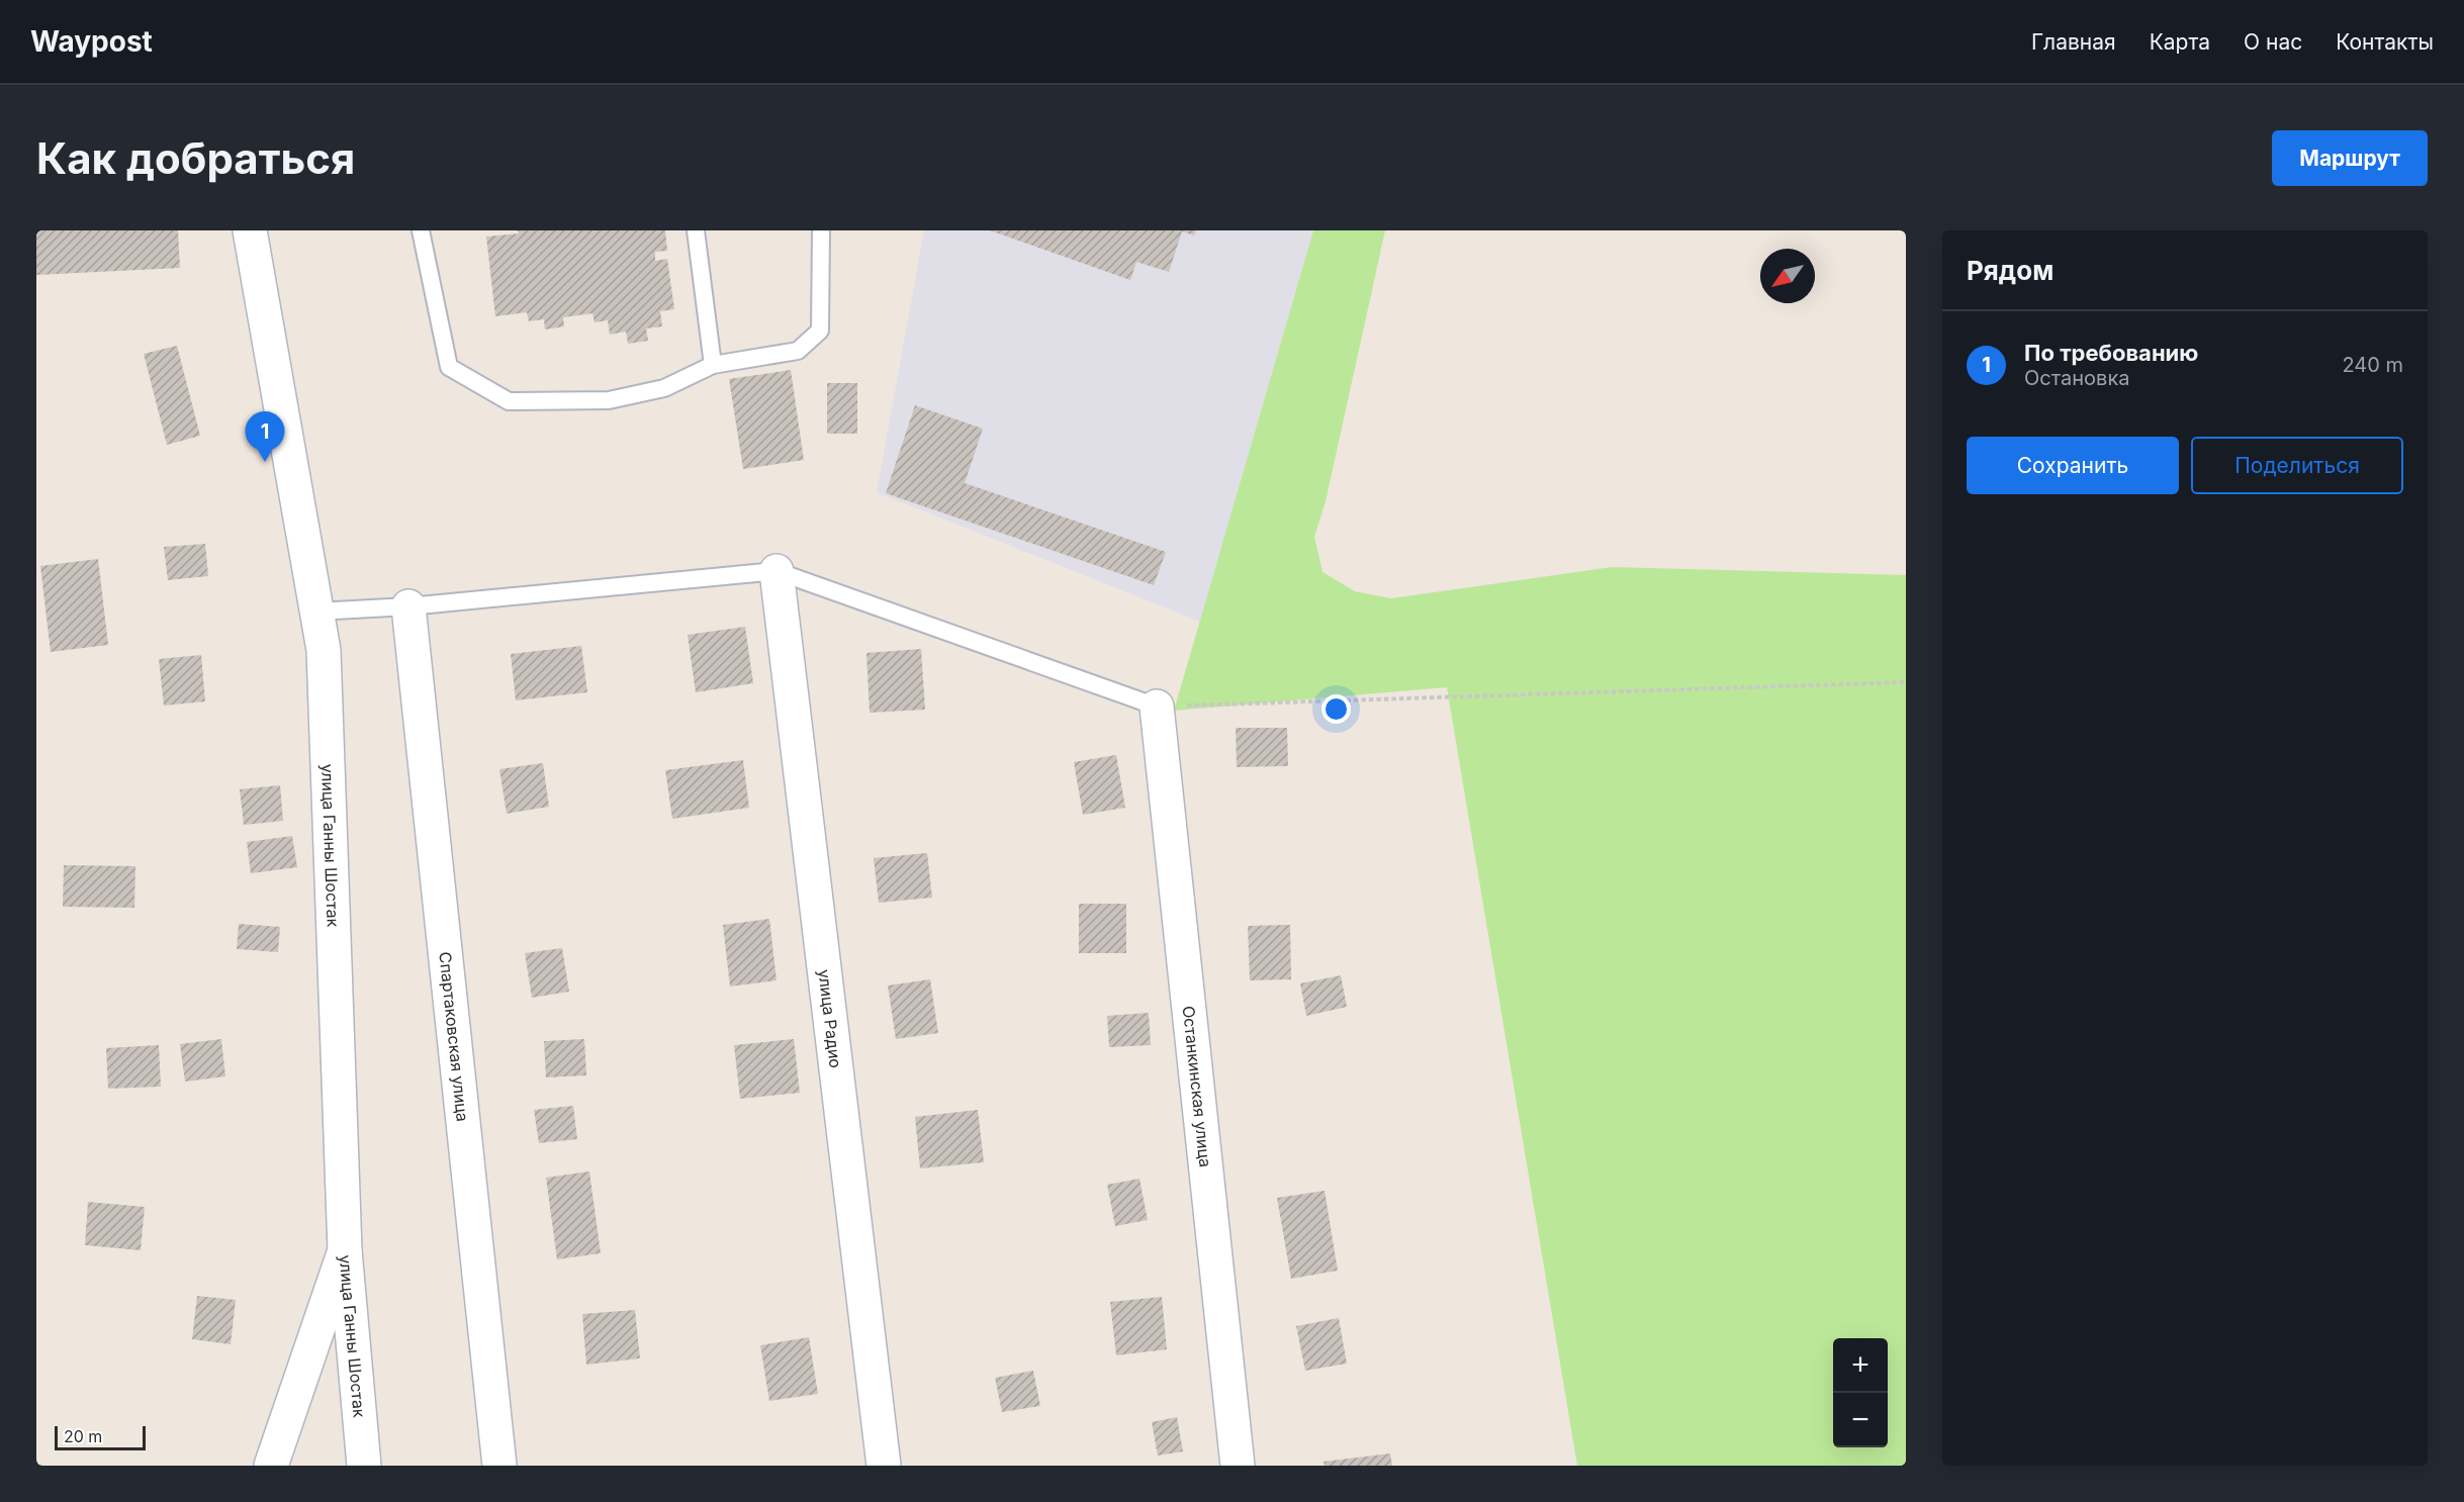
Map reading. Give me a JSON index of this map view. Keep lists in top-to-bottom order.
{
  "streets": {
    "street": [
      "улица Ганны Шостак",
      "улица Радио",
      "Спартаковская улица",
      "Останкинская улица"
    ]
  },
  "scale_bar": "20 m",
  "north": "bottom left",
  "page": {
    "header": "Waypost",
    "nav": [
      "Главная",
      "Карта",
      "О нас",
      "Контакты"
    ],
    "buttons": [
      "Маршрут",
      ["Сохранить", "Поделиться"]
    ],
    "title": "Как добраться",
    "heading": "Рядом",
    "list": [
      {
        "mark": "1",
        "name": "По требованию",
        "note": "Остановка",
        "value": "240 m"
      }
    ],
    "pins": "1",
    "map_buttons": ["+", "−"],
    "scale": "20 m"
  }
}
